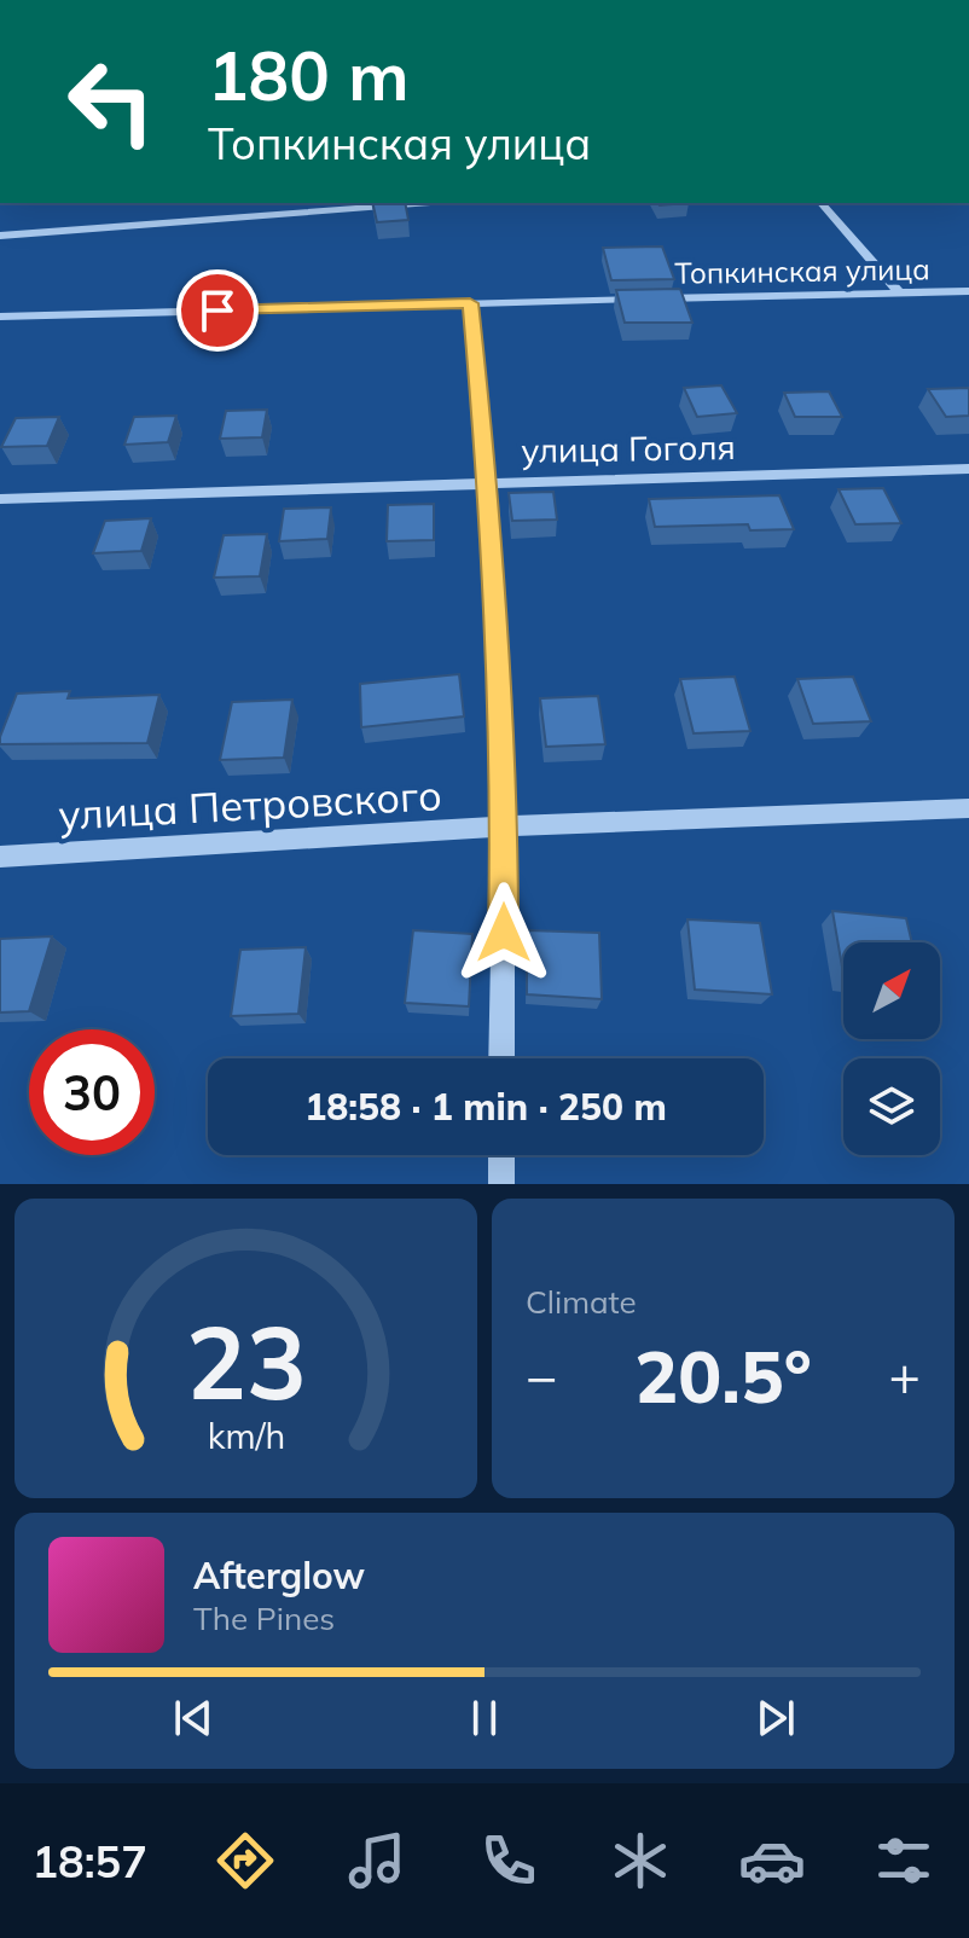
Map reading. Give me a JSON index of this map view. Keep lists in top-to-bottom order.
{
  "streets": {
    "street": ["Топкинская улица", "улица Гоголя", "улица Петровского"]
  },
  "north": "top right",
  "page": {
    "turn": ["180 m", "Топкинская улица"],
    "limit": "30",
    "trip": "18:58 · 1 min · 250 m",
    "tile": "Climate",
    "heat": ["−", "20.5°", "+"],
    "song": ["Afterglow", "The Pines"],
    "tabs": "18:57",
    "gauge": ["23", "km/h"]
  }
}
